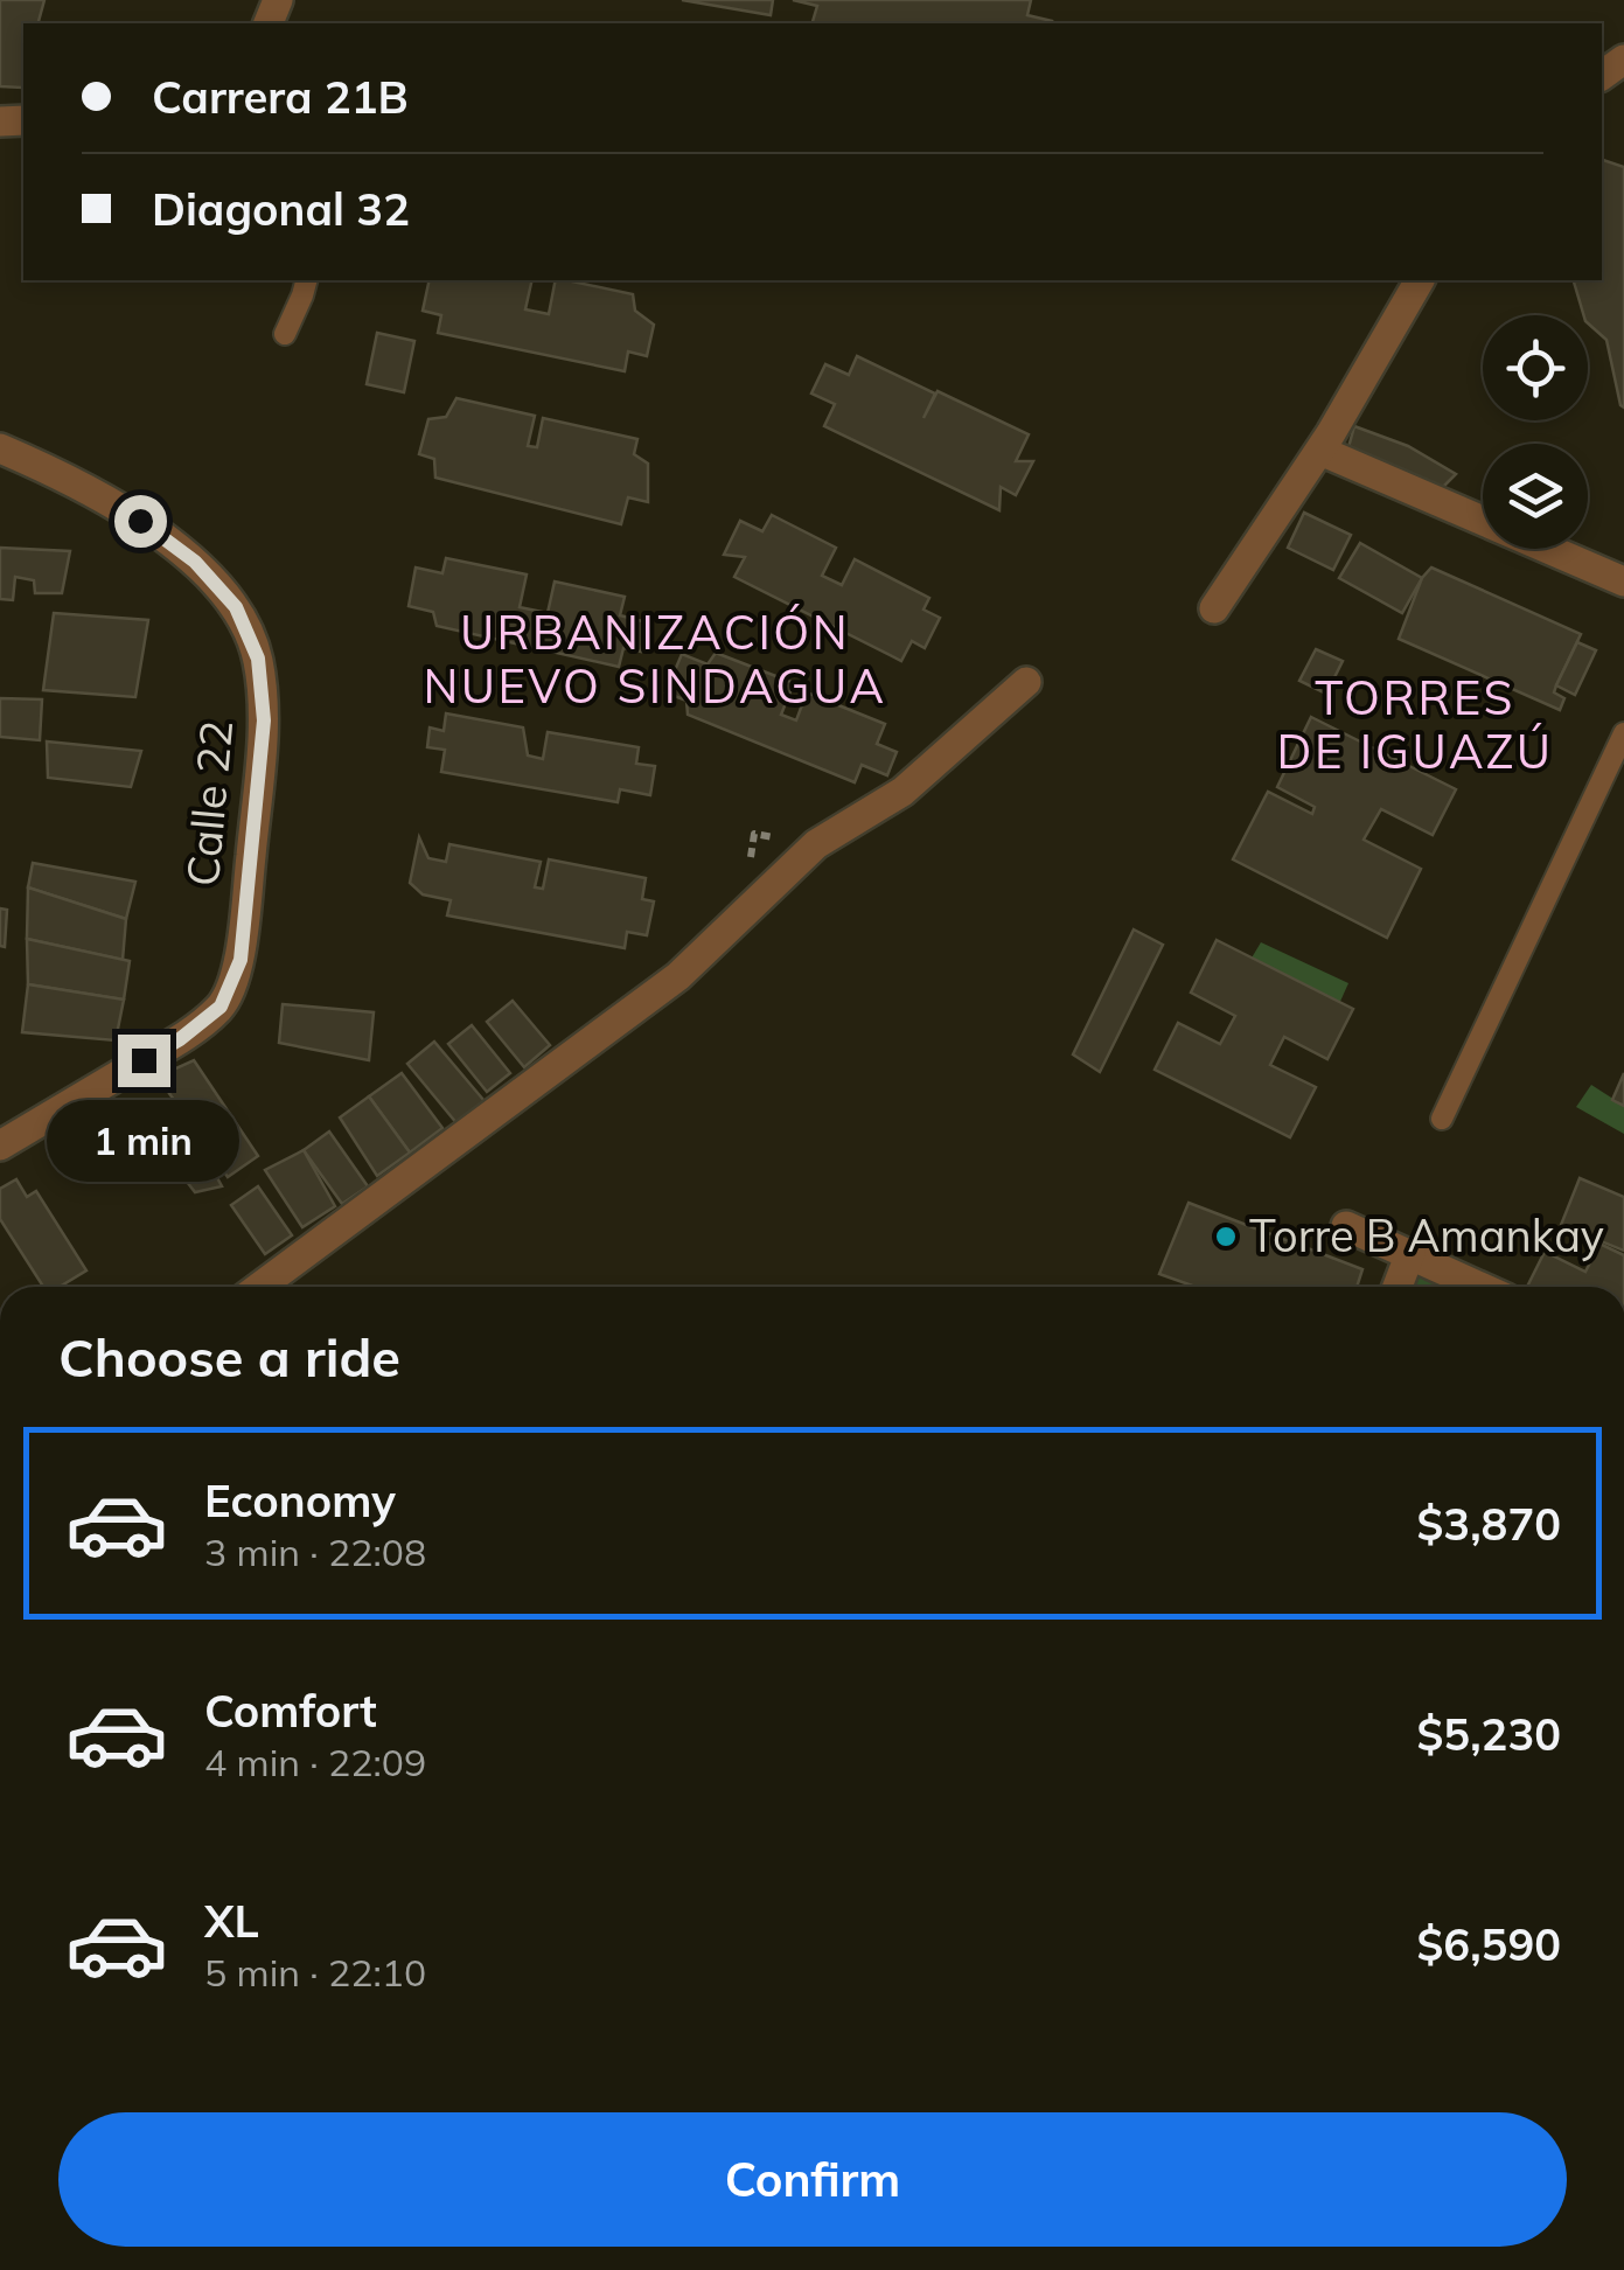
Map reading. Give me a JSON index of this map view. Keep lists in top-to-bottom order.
{
  "streets": {
    "street": ["Calle 22"]
  },
  "districts": ["URBANIZACIÓN NUEVO SINDAGUA", "TORRES DE IGUAZÚ"],
  "places": ["Torre B Amankay"],
  "page": {
    "banner": ["Carrera 21B", "Diagonal 32"],
    "bubble": "1 min",
    "heading": "Choose a ride",
    "list": [
      {
        "name": "Economy",
        "note": "3 min · 22:08",
        "value": "$3,870"
      },
      {
        "name": "Comfort",
        "note": "4 min · 22:09",
        "value": "$5,230"
      },
      {
        "name": "XL",
        "note": "5 min · 22:10",
        "value": "$6,590"
      }
    ],
    "buttons": "Confirm"
  }
}
